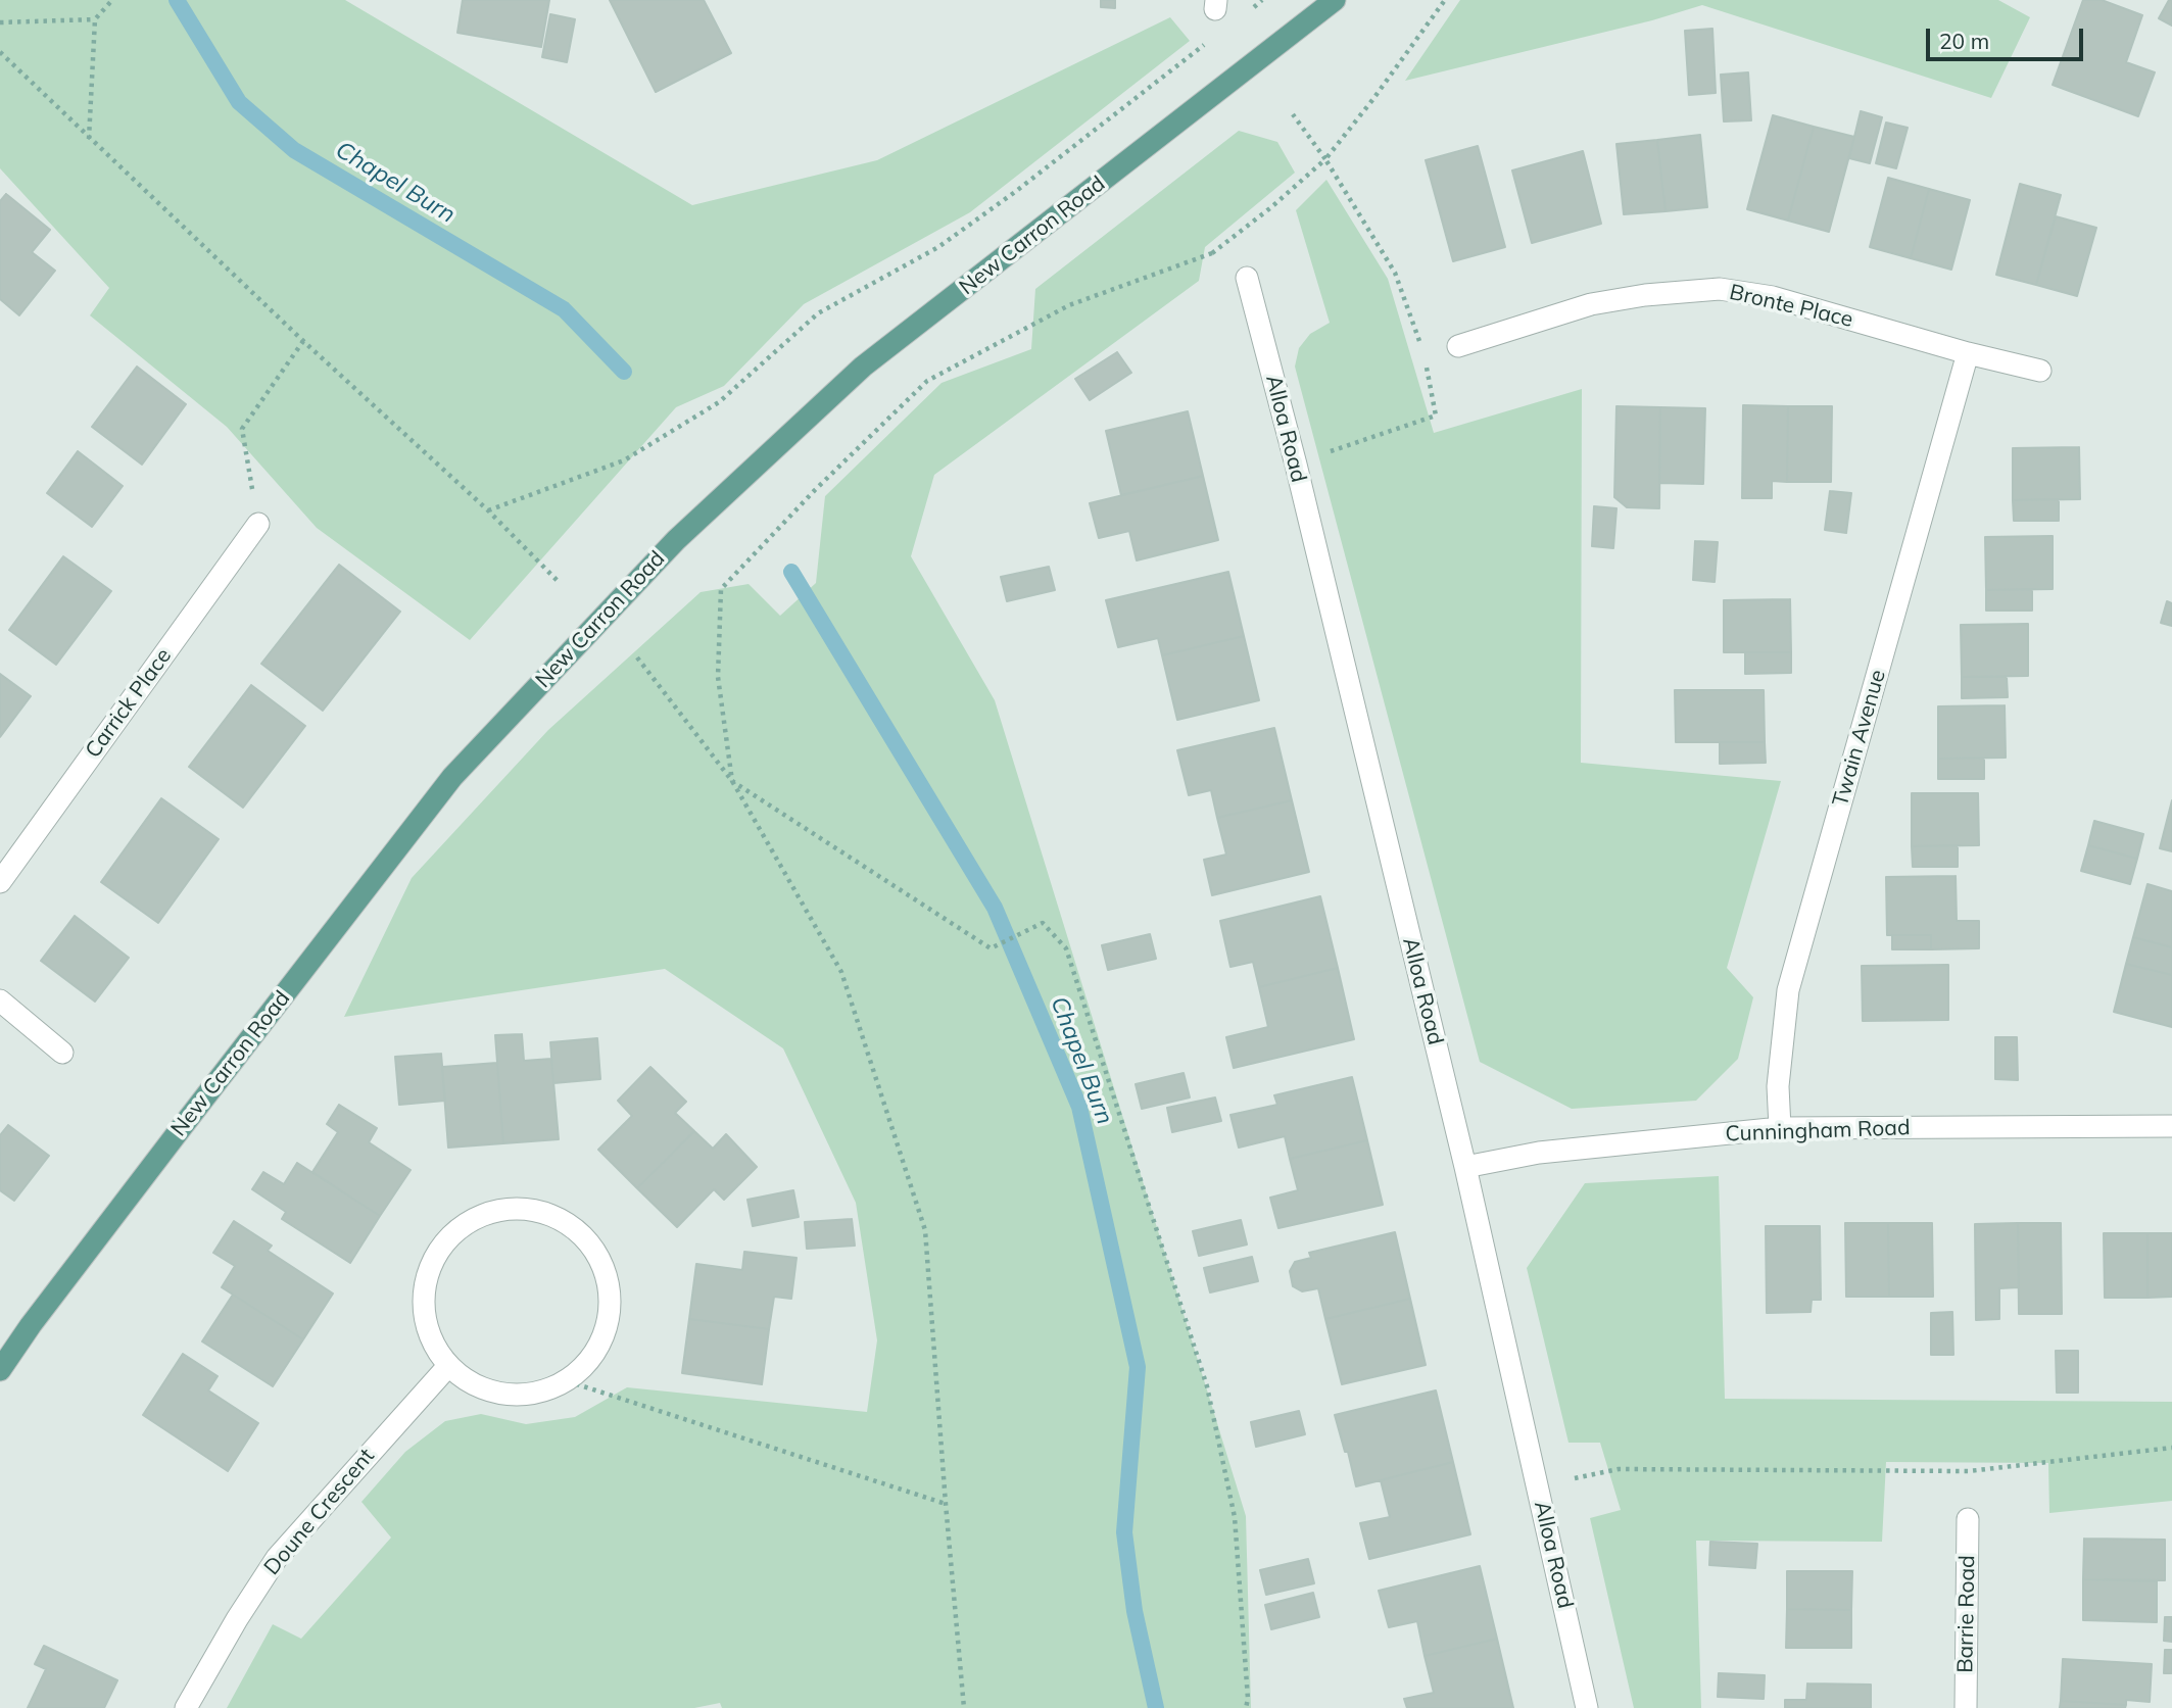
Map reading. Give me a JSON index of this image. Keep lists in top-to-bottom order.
{
  "streets": {
    "main road": ["New Carron Road"],
    "street": [
      "Bronte Place",
      "Alloa Road",
      "Carrick Place",
      "Twain Avenue",
      "Cunningham Road",
      "Doune Crescent",
      "Barrie Road"
    ]
  },
  "crossings": [
    ["Bronte Place", "Twain Avenue"],
    ["Alloa Road", "Cunningham Road"],
    ["Twain Avenue", "Cunningham Road"]
  ],
  "water": ["Chapel Burn"],
  "scale_bar": "20 m"
}
